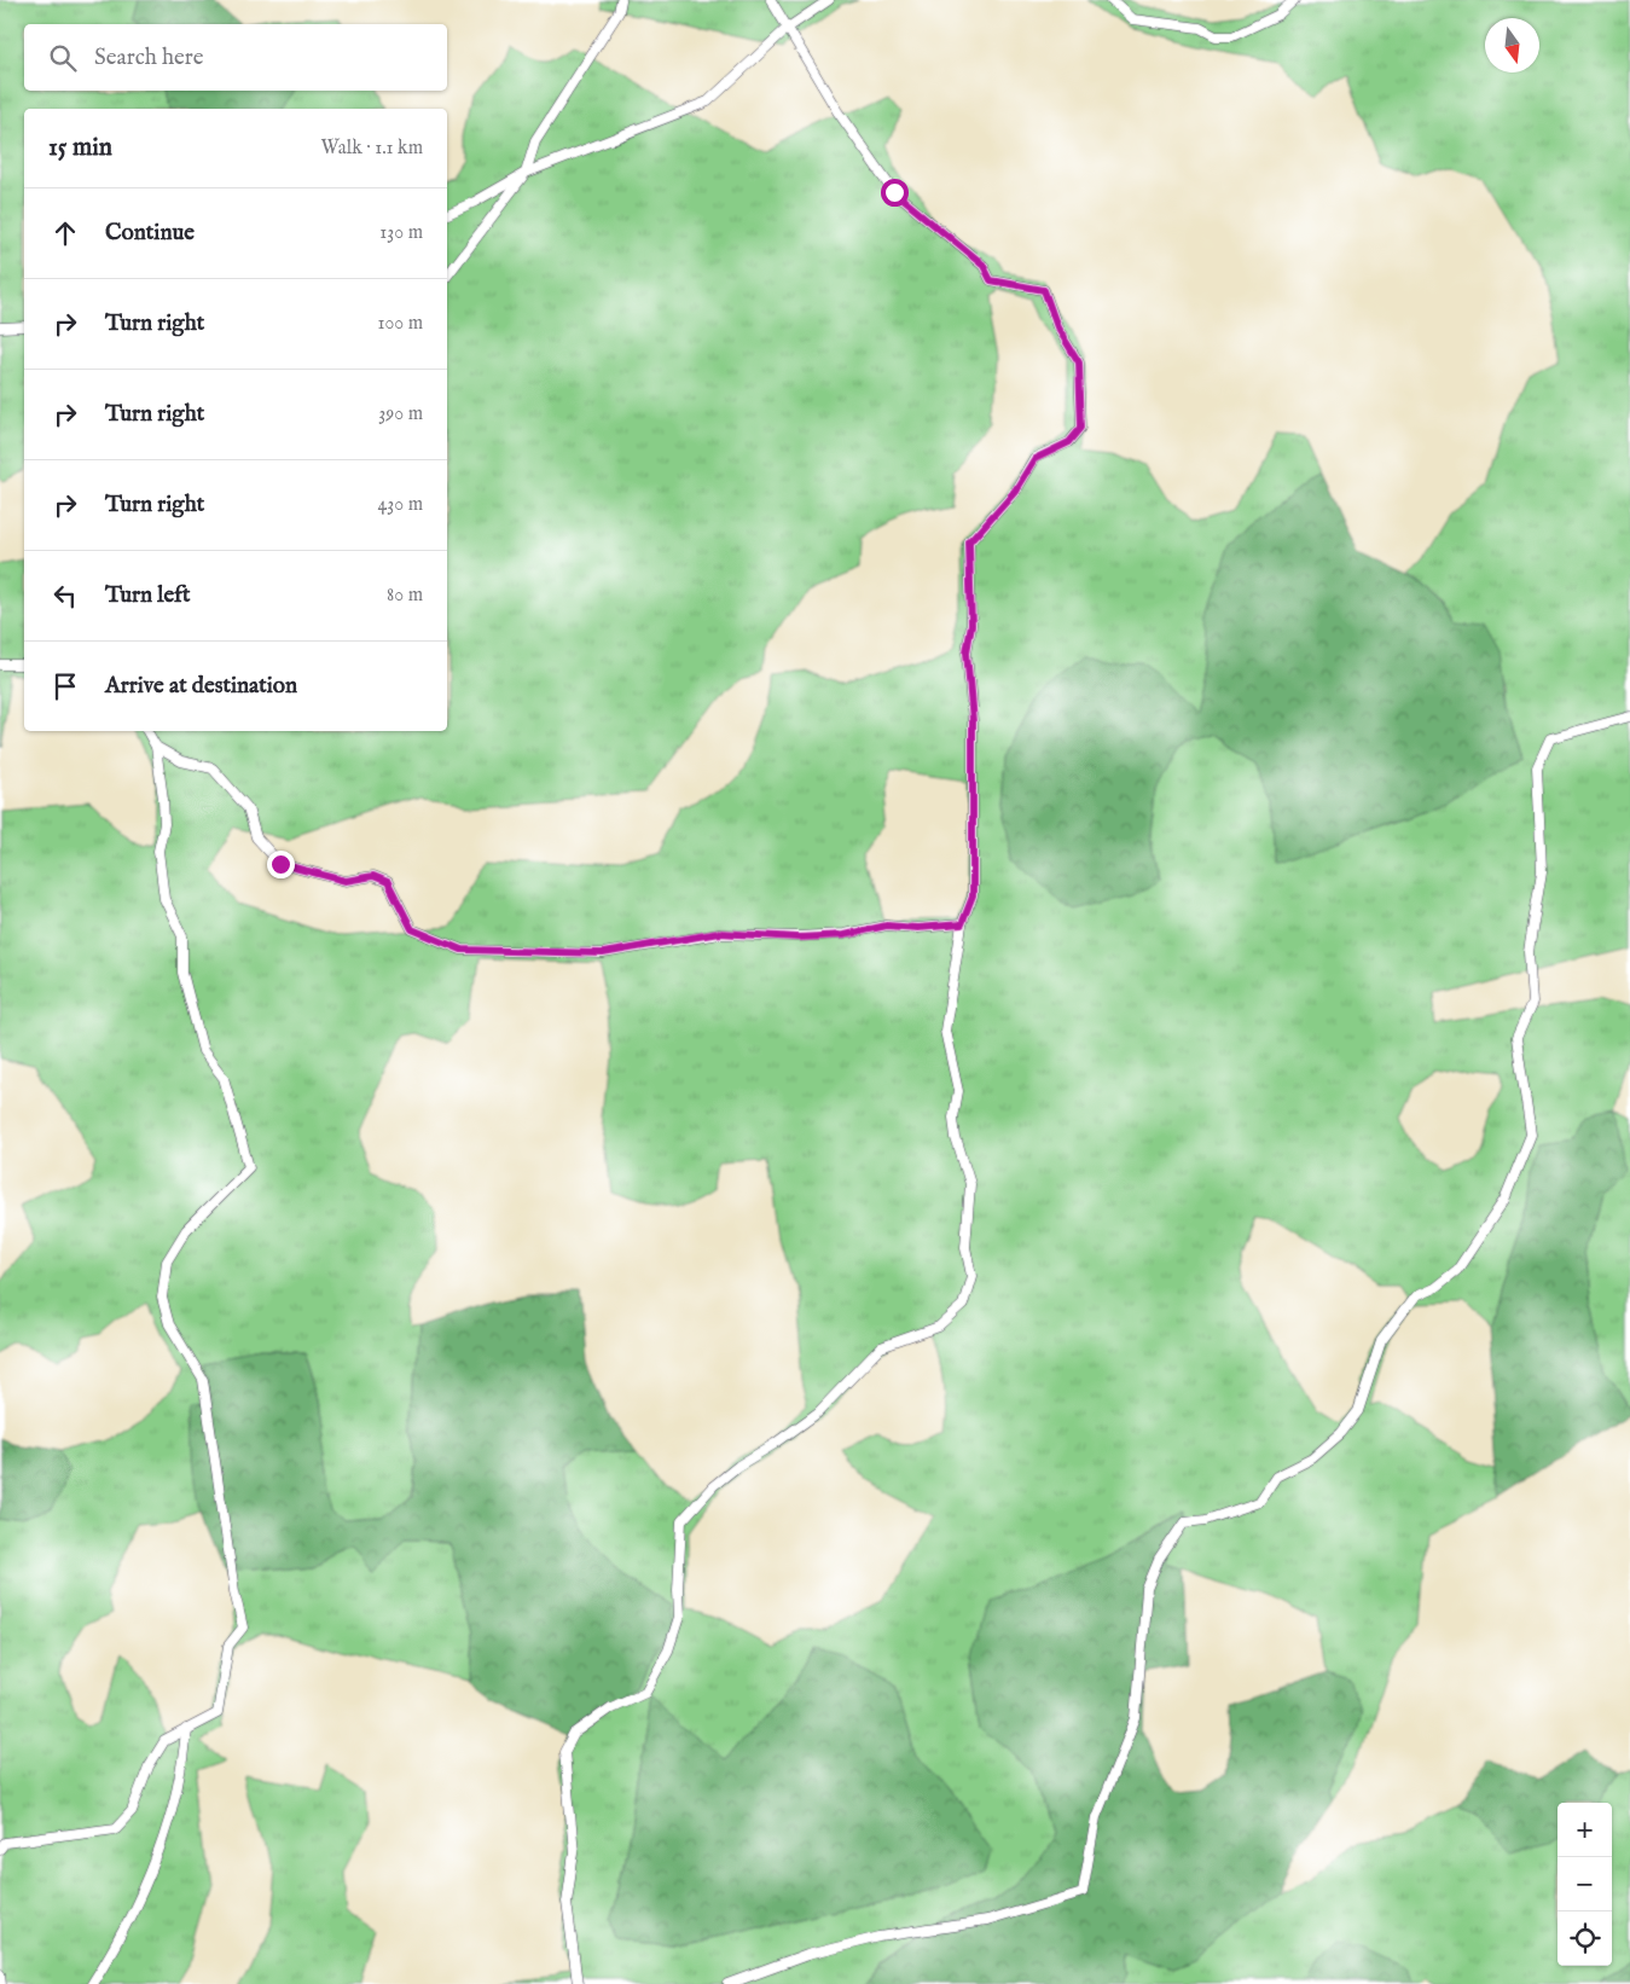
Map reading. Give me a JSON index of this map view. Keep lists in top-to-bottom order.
{
  "north": "bottom",
  "page": {
    "search": "Search here",
    "heading": ["15 min", "Walk · 1.1 km"],
    "list": [
      ["Continue", "130 m"],
      ["Turn right", "100 m"],
      ["Turn right", "390 m"],
      ["Turn right", "430 m"],
      ["Turn left", "80 m"],
      "Arrive at destination"
    ],
    "map_buttons": ["+", "−"]
  }
}
